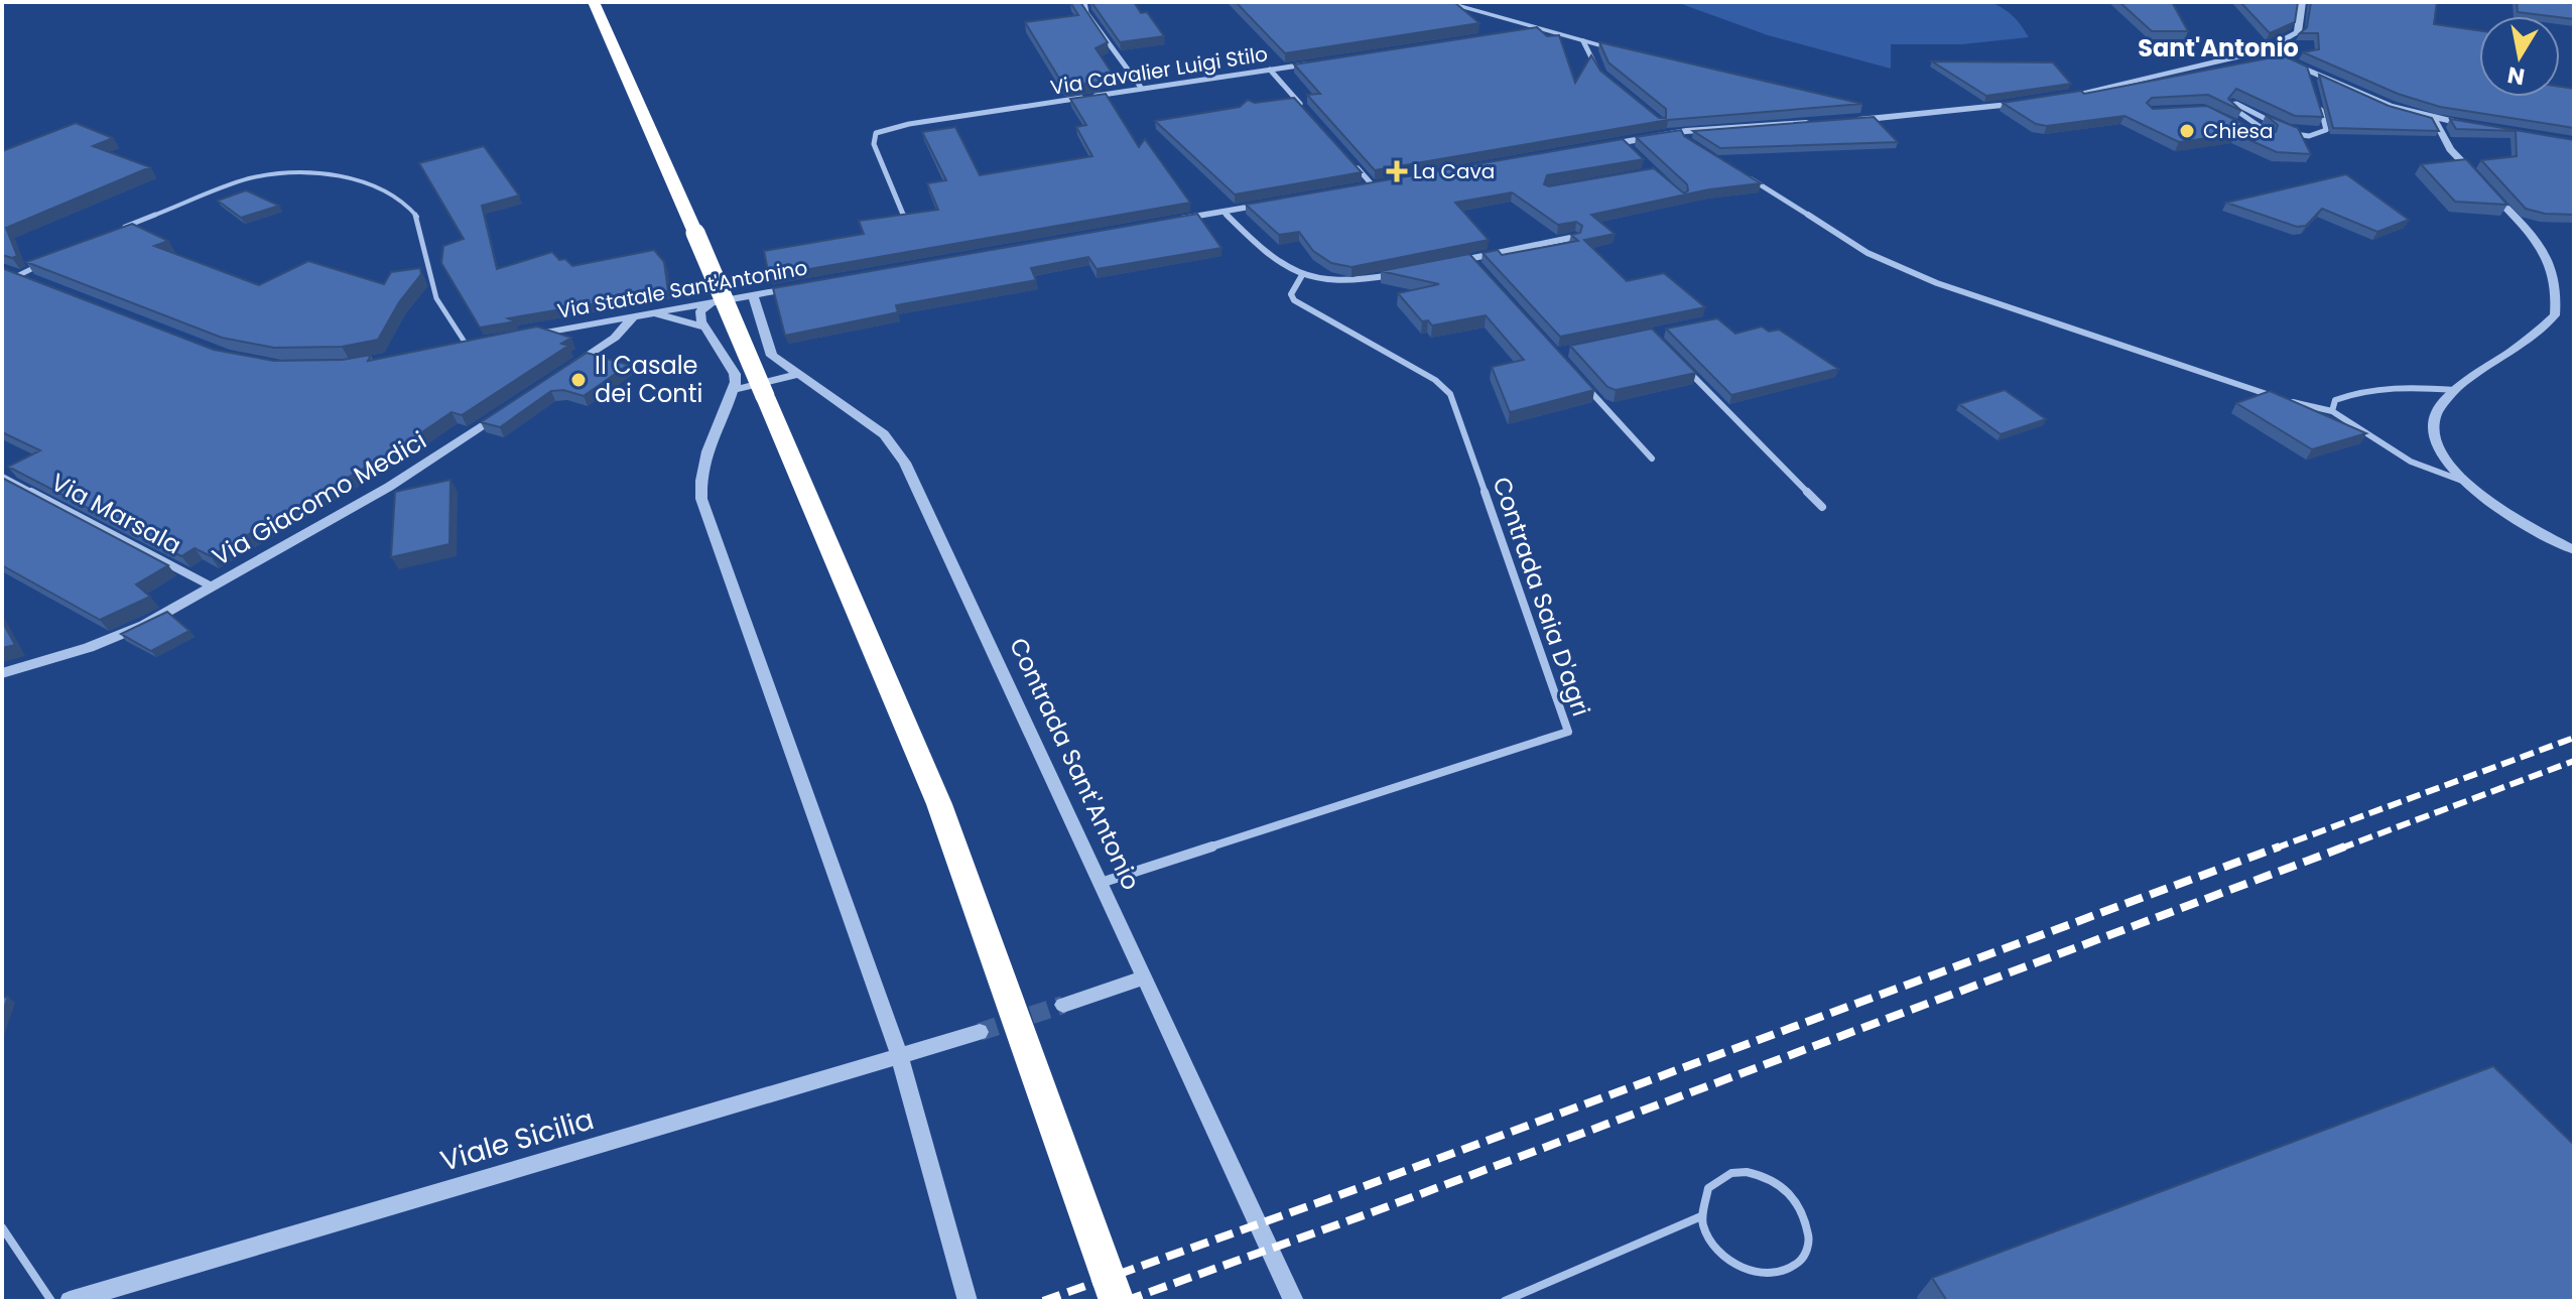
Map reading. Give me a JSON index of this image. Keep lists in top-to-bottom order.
{
  "streets": {
    "street": [
      "Via Cavalier Luigi Stilo",
      "Via Statale Sant'Antonino",
      "Via Giacomo Medici",
      "Via Marsala",
      "Contrada Saia D'agri",
      "Contrada Sant'Antonio",
      "Viale Sicilia"
    ]
  },
  "crossings": [
    ["Via Statale Sant'Antonino", "Contrada Sant'Antonio"],
    ["Via Giacomo Medici", "Via Marsala"],
    ["Contrada Saia D'agri", "Contrada Sant'Antonio"]
  ],
  "districts": ["Sant'Antonio"],
  "places": {
    "other": ["Chiesa", "Il Casale dei Conti"],
    "health": ["La Cava"]
  },
  "north": "bottom"
}
